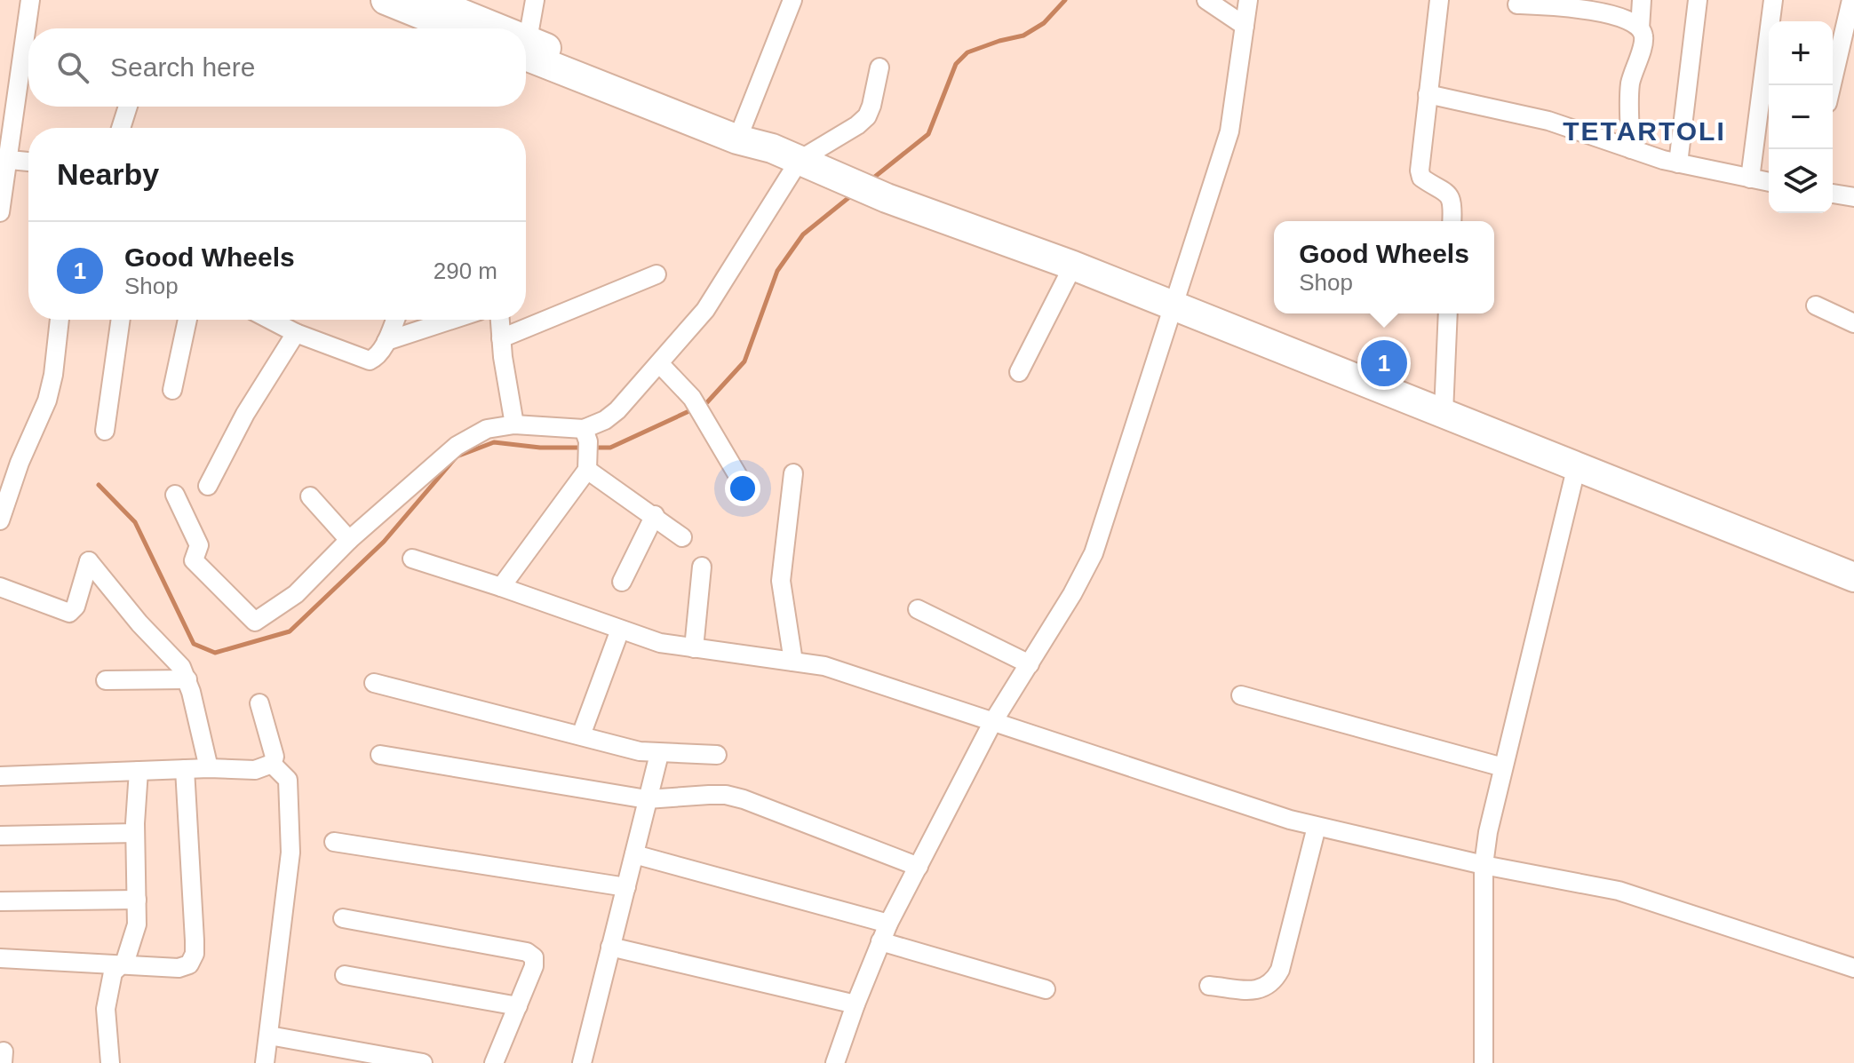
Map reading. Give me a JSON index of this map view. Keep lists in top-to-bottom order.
{
  "districts": ["TETARTOLI"],
  "page": {
    "map_buttons": ["+", "−"],
    "search": "Search here",
    "heading": "Nearby",
    "list": [
      {
        "mark": "1",
        "name": "Good Wheels",
        "note": "Shop",
        "value": "290 m"
      }
    ],
    "popup": ["Good Wheels", "Shop"],
    "pins": "1"
  }
}
